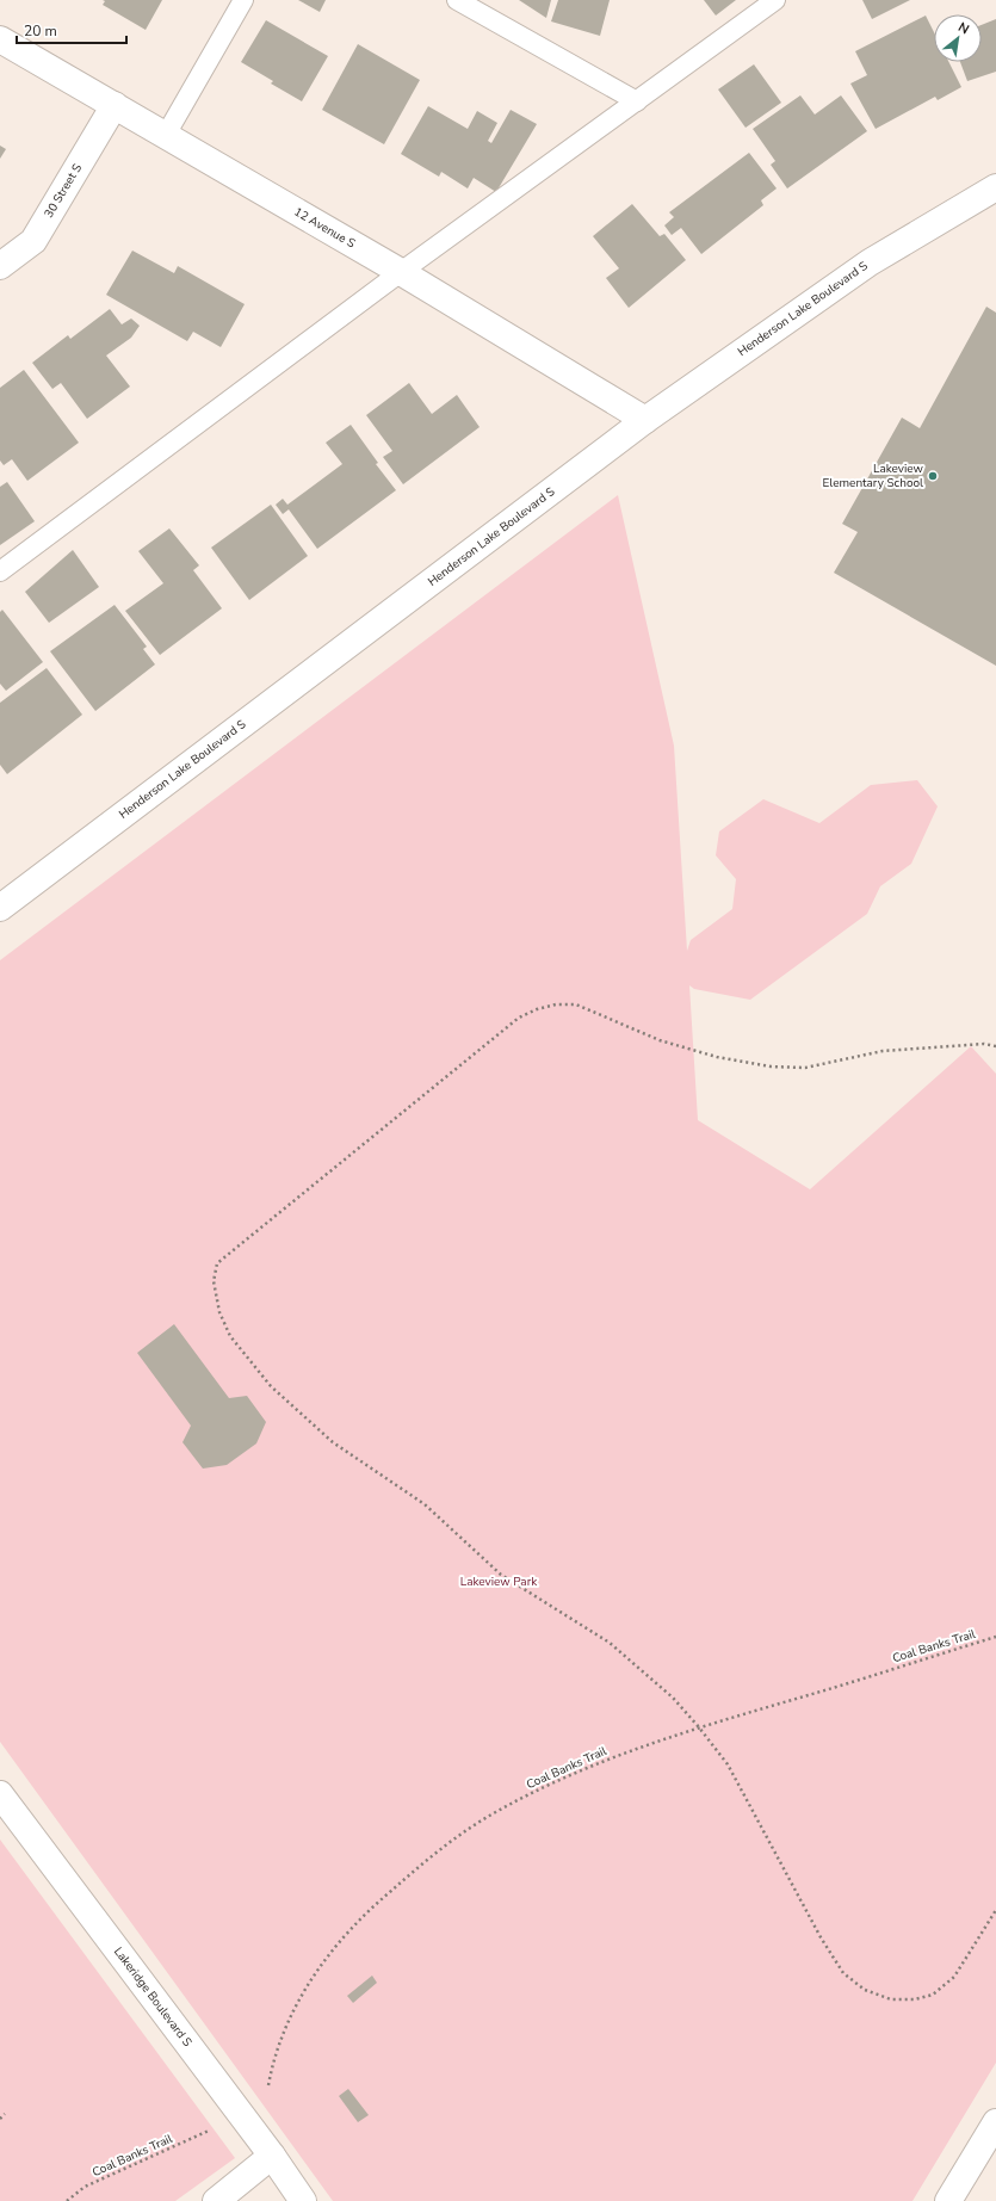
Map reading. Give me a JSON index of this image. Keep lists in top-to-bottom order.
{
  "streets": {
    "street": [
      "30 Street S",
      "12 Avenue S",
      "Henderson Lake Boulevard S",
      "Lakeridge Boulevard S"
    ],
    "path": ["Coal Banks Trail"]
  },
  "crossings": [
    ["30 Street S", "12 Avenue S"],
    ["12 Avenue S", "Henderson Lake Boulevard S"]
  ],
  "parks": ["Lakeview Park"],
  "places": ["Lakeview Elementary School"],
  "scale_bar": "20 m",
  "north": "top right"
}
